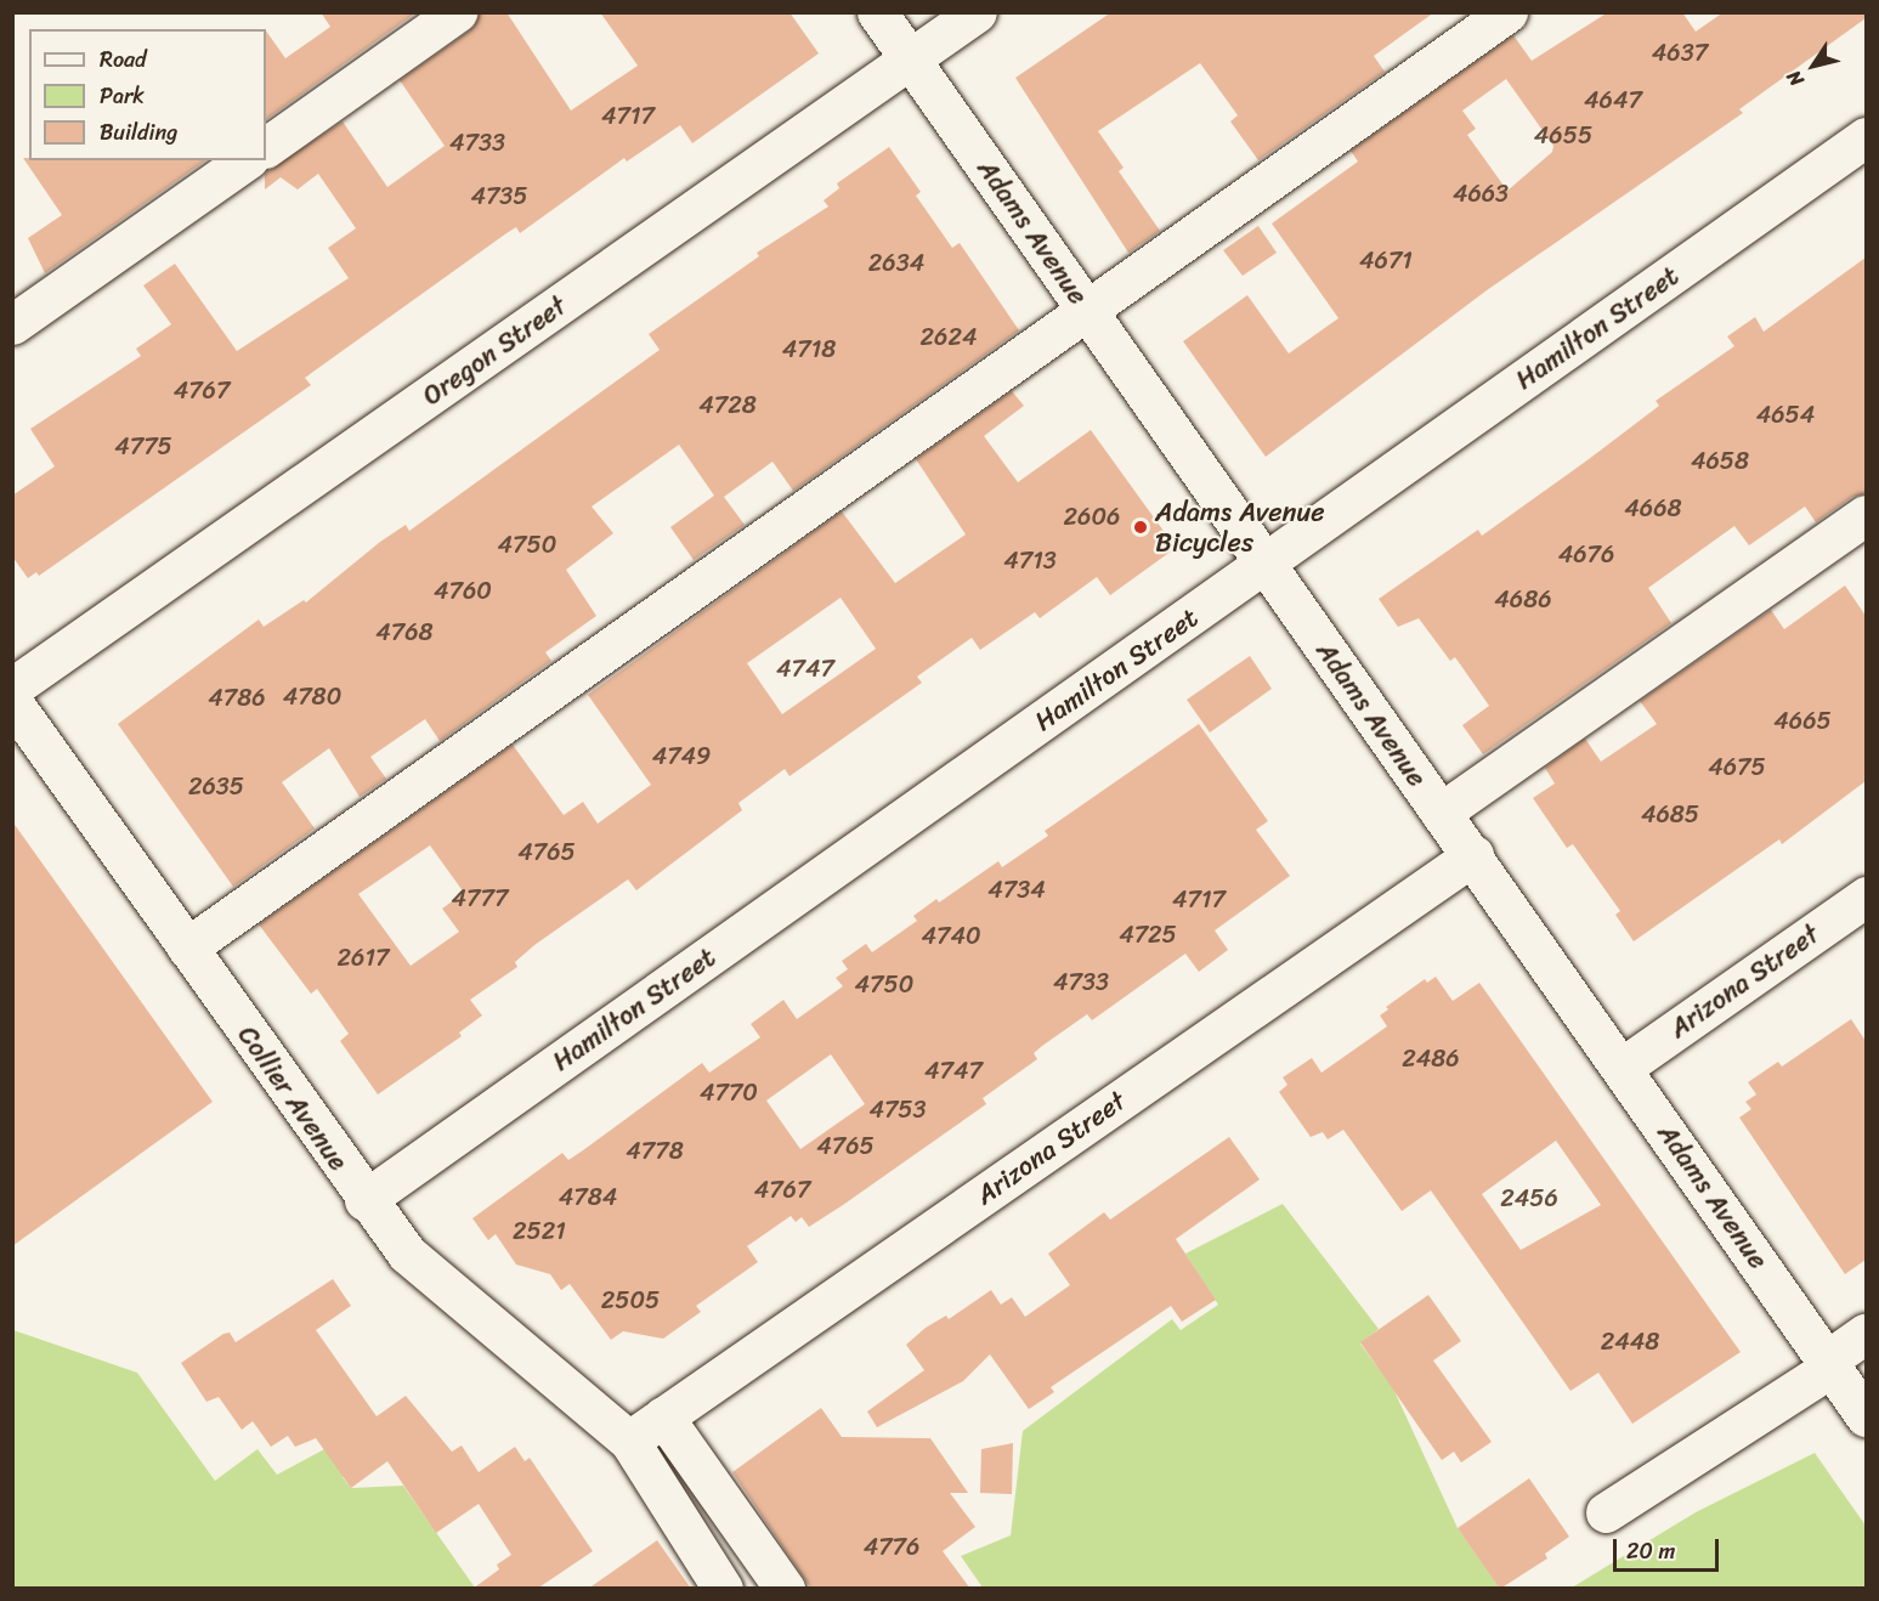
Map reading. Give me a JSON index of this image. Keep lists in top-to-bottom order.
{
  "streets": {
    "street": [
      "Adams Avenue",
      "Hamilton Street",
      "Oregon Street",
      "Arizona Street",
      "Collier Avenue"
    ]
  },
  "crossings": [
    ["Adams Avenue", "Hamilton Street"],
    ["Adams Avenue", "Oregon Street"],
    ["Adams Avenue", "Arizona Street"],
    ["Hamilton Street", "Collier Avenue"],
    ["Arizona Street", "Collier Avenue"]
  ],
  "places": ["Adams Avenue Bicycles"],
  "house_numbers": [
    "4637",
    "4647",
    "4717",
    "4655",
    "4733",
    "4663",
    "4735",
    "4671",
    "2634",
    "2624",
    "4718",
    "4767",
    "4728",
    "4654",
    "4775",
    "4658",
    "4668",
    "2606",
    "4750",
    "4676",
    "4713",
    "4760",
    "4686",
    "4768",
    "4747",
    "4780",
    "4786",
    "4665",
    "4749",
    "4675",
    "2635",
    "4685",
    "4765",
    "4734",
    "4777",
    "4717",
    "4725",
    "4740",
    "2617",
    "4733",
    "4750",
    "2486",
    "4747",
    "4770",
    "4753",
    "4765",
    "4778",
    "4767",
    "4784",
    "2456",
    "2521",
    "2505",
    "2448",
    "4776"
  ],
  "legend": ["Road", "Park", "Building"],
  "scale_bar": "20 m",
  "north": "bottom left"
}
